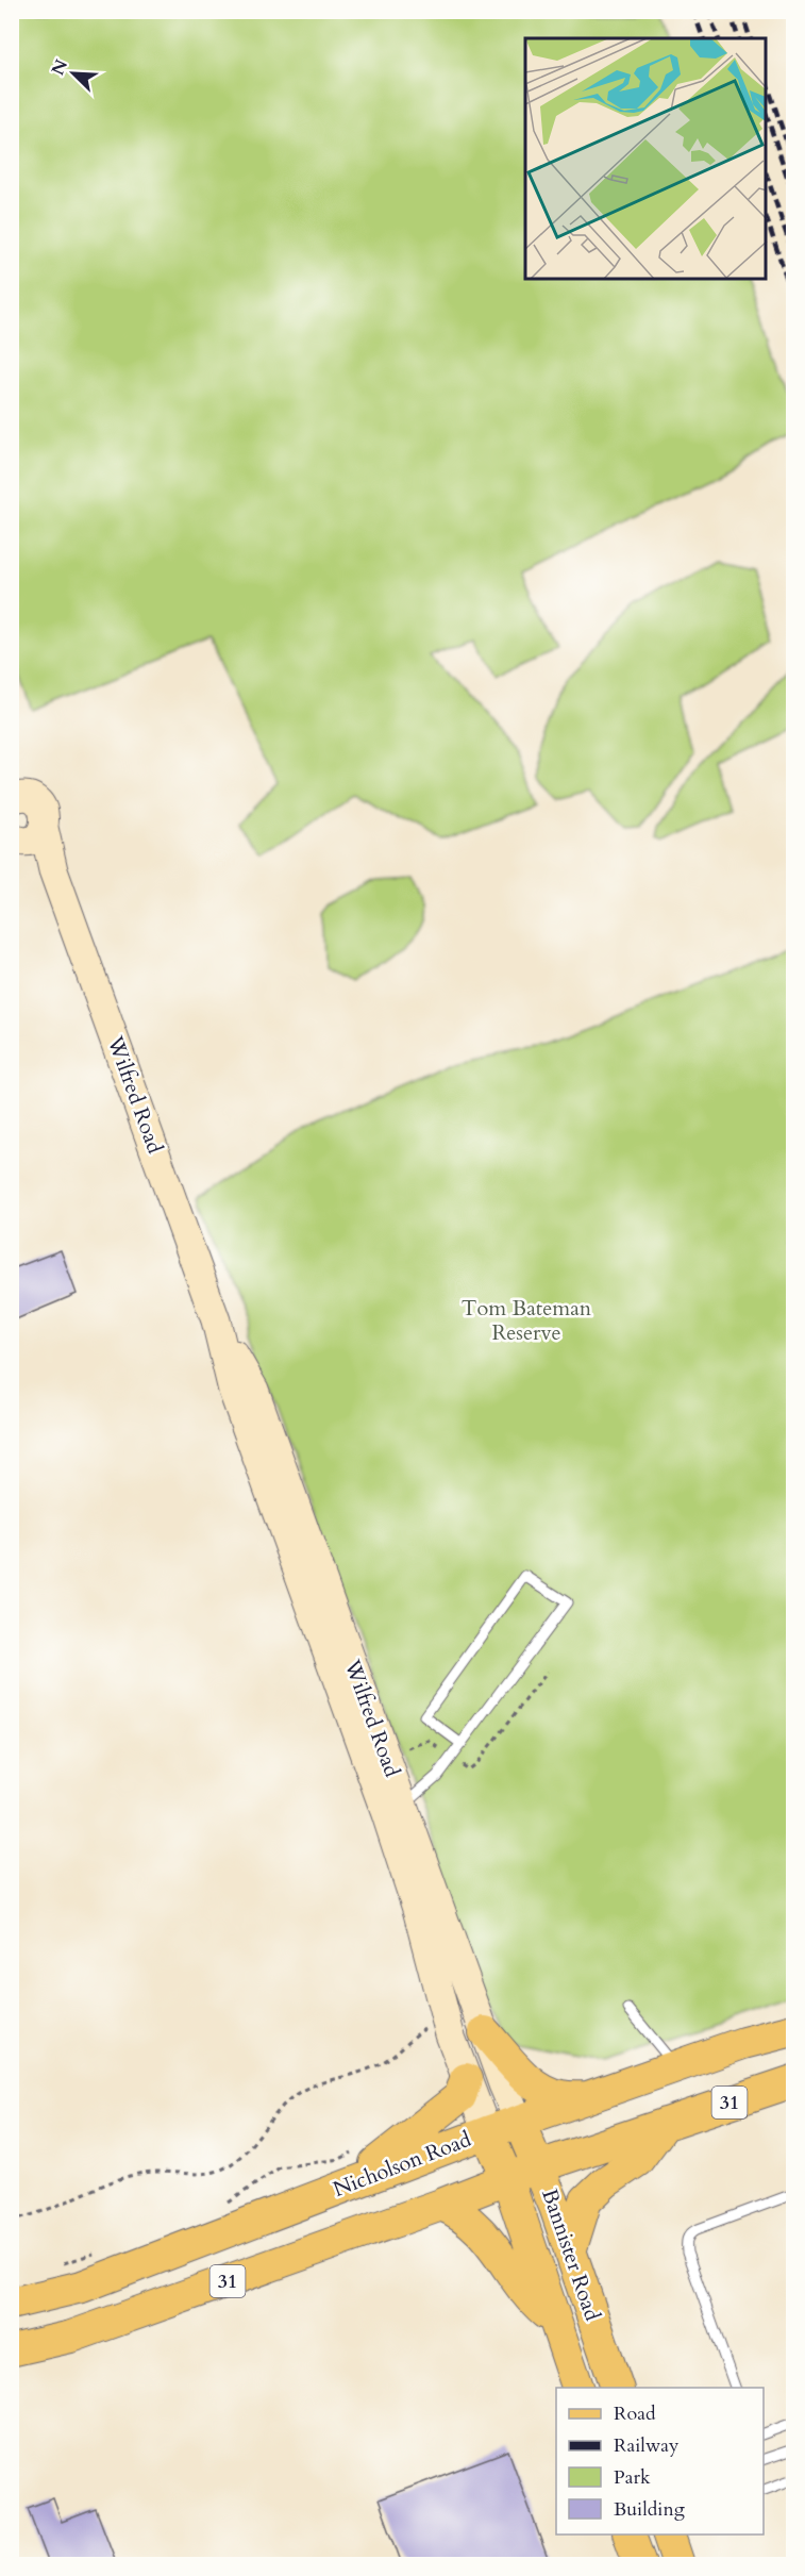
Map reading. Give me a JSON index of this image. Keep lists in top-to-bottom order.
{
  "streets": {
    "main road": [
      "Wilfred Road",
      "31",
      "Nicholson Road",
      "Bannister Road"
    ]
  },
  "crossings": [
    ["Wilfred Road", "Nicholson Road"],
    ["Wilfred Road", "Bannister Road"],
    ["31", "Bannister Road"],
    ["Nicholson Road", "Bannister Road"]
  ],
  "parks": ["Tom Bateman Reserve"],
  "legend": [
    "Road",
    "Railway",
    "Park",
    "Building"
  ],
  "north": "top left"
}
